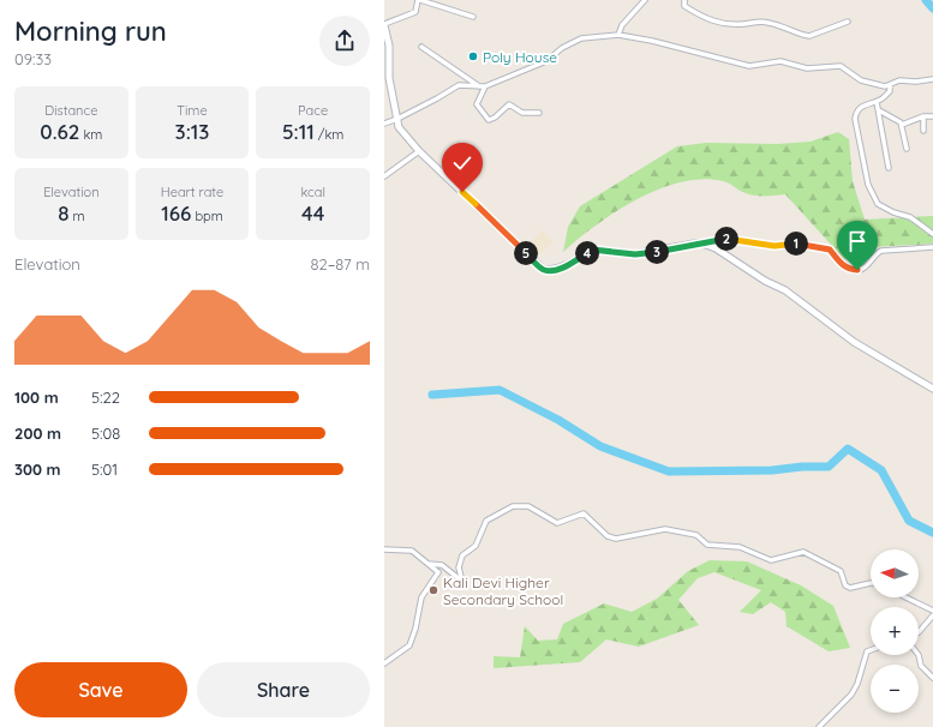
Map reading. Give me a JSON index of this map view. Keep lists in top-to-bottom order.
{
  "places": ["Poly House", "Kali Devi Higher Secondary School"],
  "north": "left",
  "page": {
    "heading": ["Morning run", "09:33"],
    "stats": [
      ["Distance", "0.62 km"],
      ["Time", "3:13"],
      ["Pace", "5:11 /km"],
      ["Elevation", "8 m"],
      ["Heart rate", "166 bpm"],
      ["kcal", "44"]
    ],
    "pins": [
      "2",
      "1",
      "3",
      "4",
      "5"
    ],
    "chart": ["Elevation", "82–87 m"],
    "list": [
      {
        "name": "100 m",
        "note": "5:22"
      },
      {
        "name": "200 m",
        "note": "5:08"
      },
      {
        "name": "300 m",
        "note": "5:01"
      }
    ],
    "map_buttons": ["+", "−"],
    "buttons": ["Save", "Share"]
  }
}
